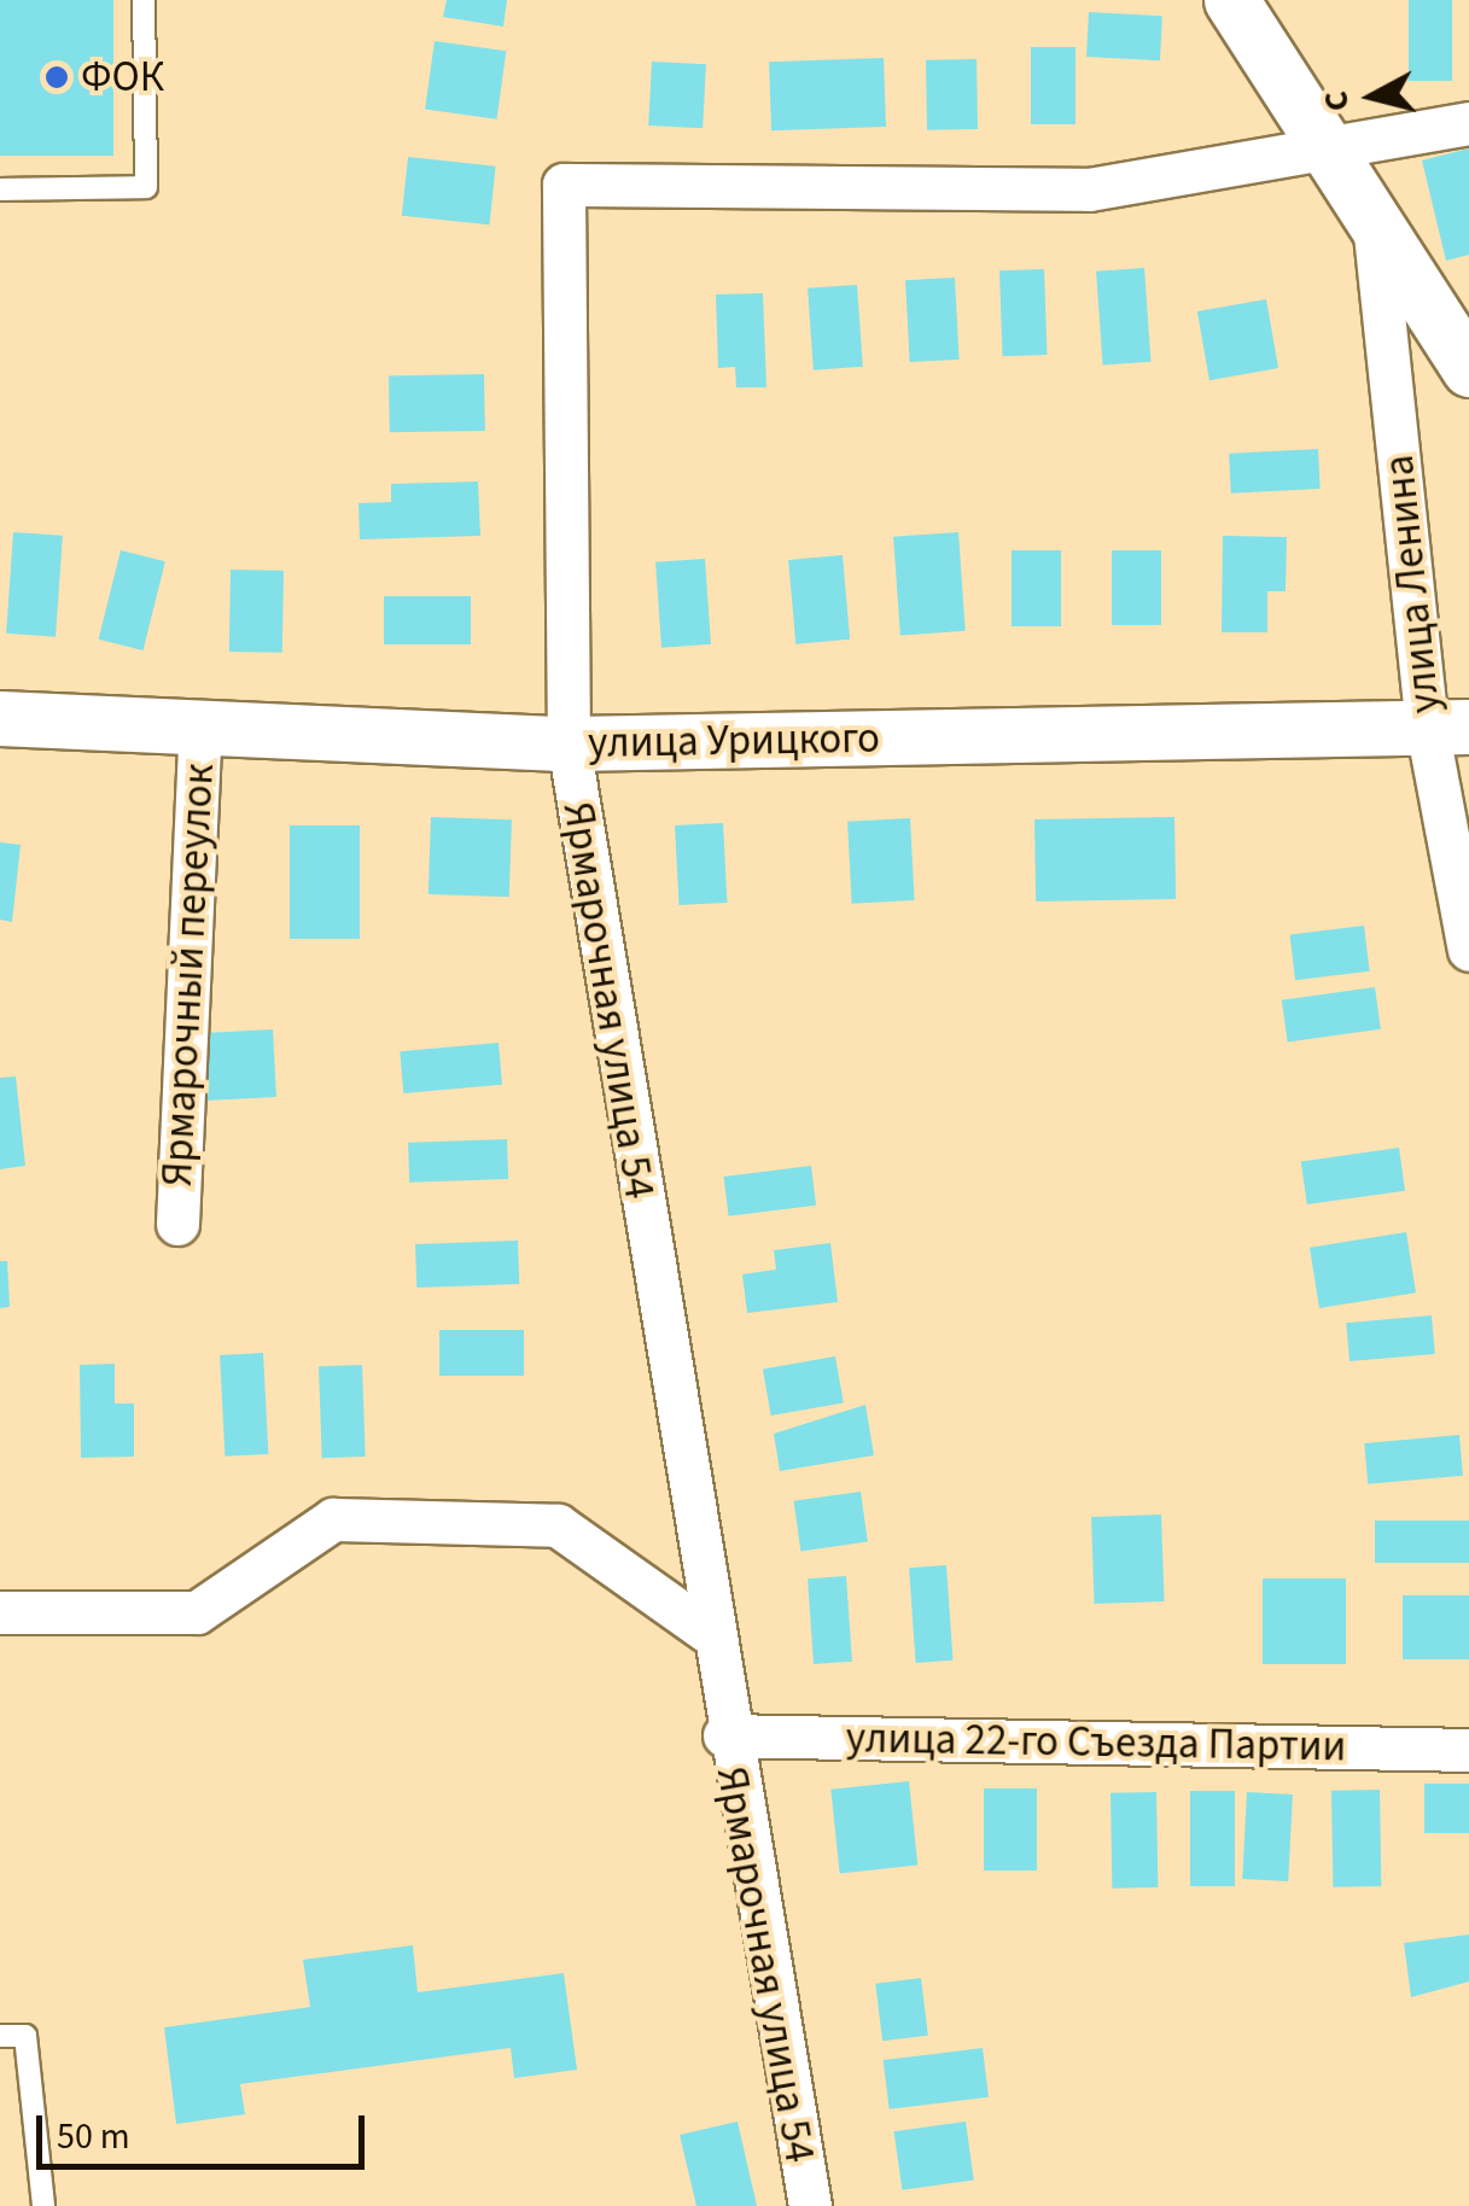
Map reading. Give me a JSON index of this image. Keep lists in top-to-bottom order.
{
  "streets": {
    "street": [
      "улица Ленина",
      "улица Урицкого",
      "Ярмарочный переулок",
      "Ярмарочная улица 54",
      "улица 22-го Съезда Партии"
    ]
  },
  "crossings": [
    ["улица Ленина", "улица Урицкого"],
    ["улица Урицкого", "Ярмарочный переулок"],
    ["улица Урицкого", "Ярмарочная улица 54"],
    ["Ярмарочная улица 54", "улица 22-го Съезда Партии"]
  ],
  "places": ["ФОК"],
  "scale_bar": "50 m",
  "north": "left"
}
